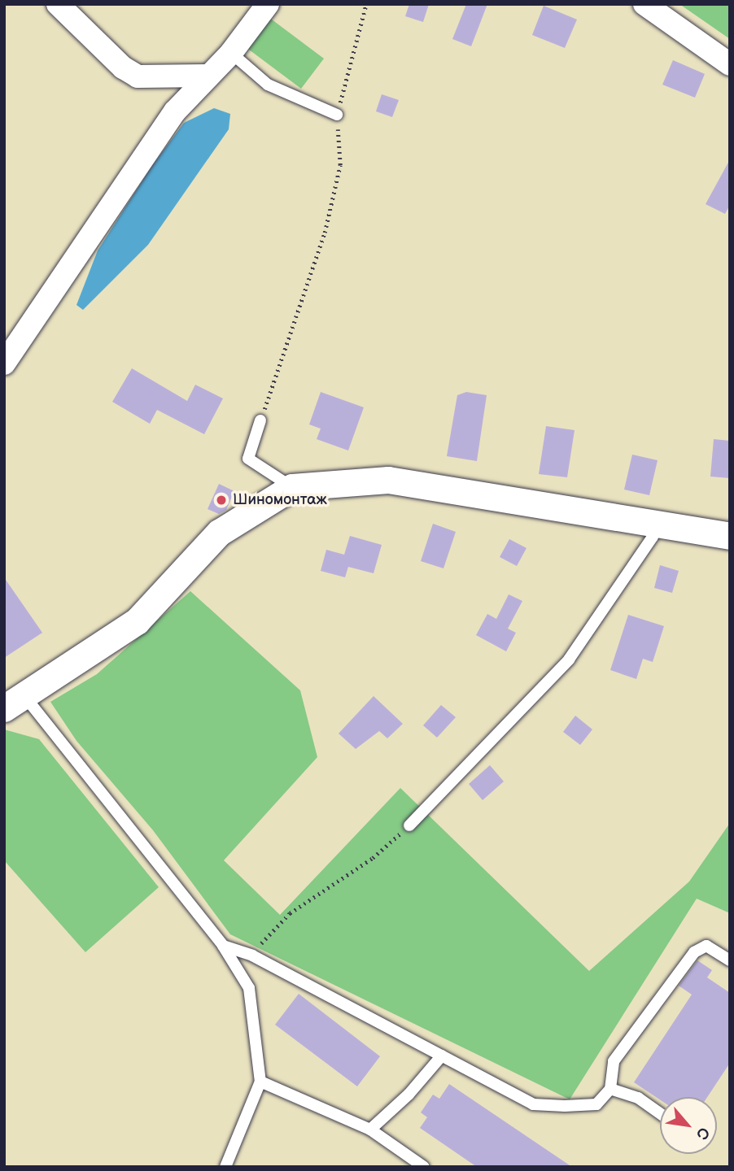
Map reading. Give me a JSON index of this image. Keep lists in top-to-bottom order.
{
  "places": ["Шиномонтаж"],
  "north": "bottom right"
}
